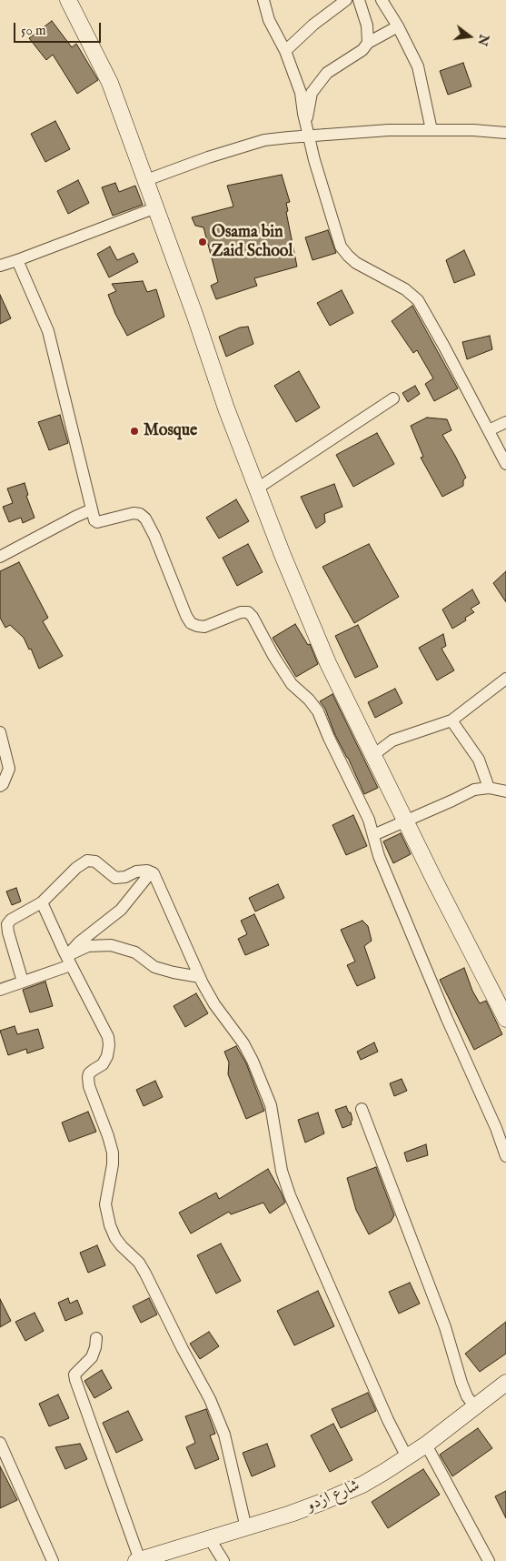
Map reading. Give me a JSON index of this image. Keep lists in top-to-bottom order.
{
  "streets": {
    "street": ["شارع ازدو"]
  },
  "places": ["Osama bin Zaid School", "Mosque"],
  "scale_bar": "50 m",
  "north": "right"
}
